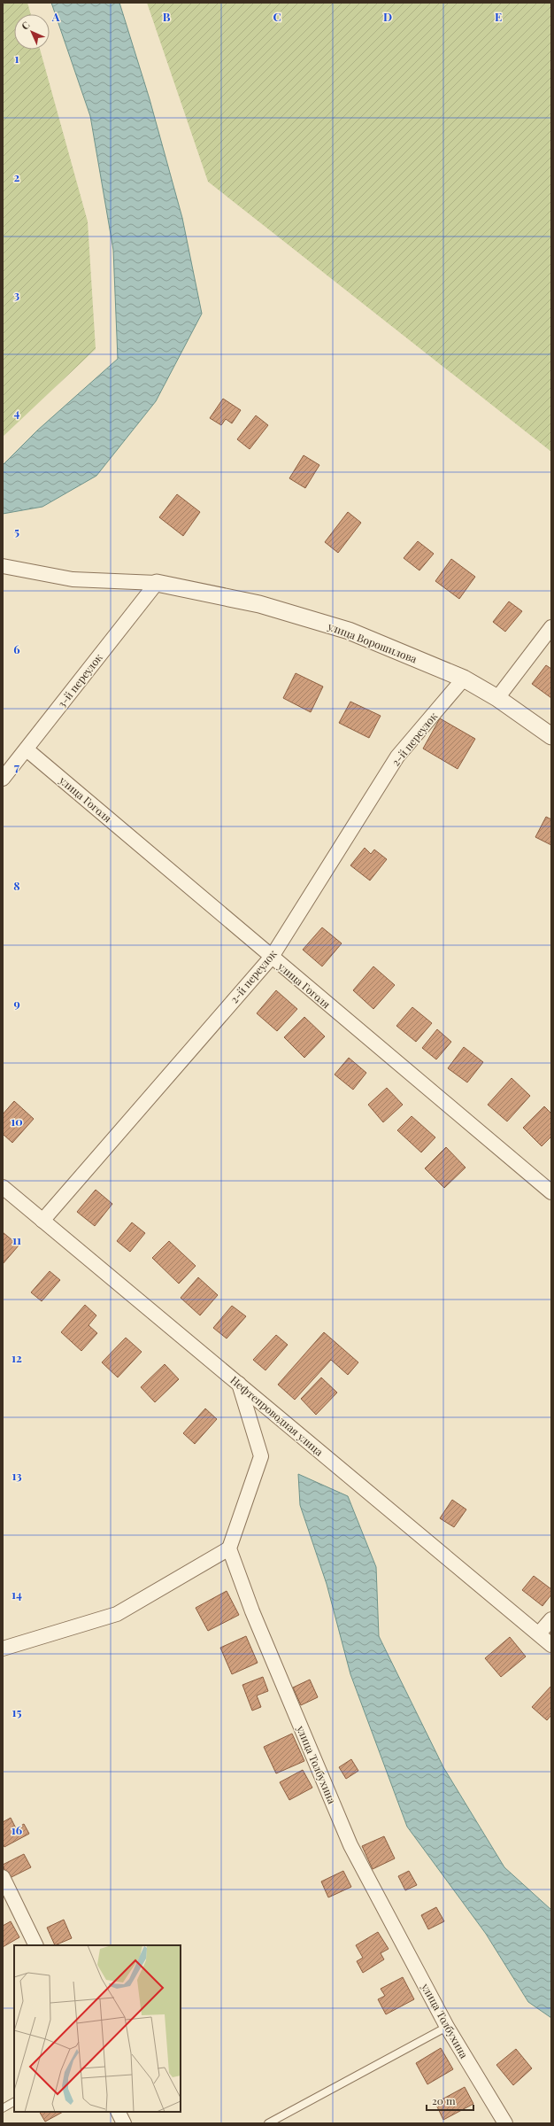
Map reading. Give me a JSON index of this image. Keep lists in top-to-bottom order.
{
  "streets": {
    "street": [
      "улица Ворошилова",
      "3-й переулок",
      "2-й переулок",
      "улица Гоголя",
      "Нефтепроводная улица",
      "улица Толбухина"
    ]
  },
  "crossings": [
    ["улица Ворошилова", "3-й переулок"],
    ["улица Ворошилова", "2-й переулок"],
    ["3-й переулок", "улица Гоголя"],
    ["2-й переулок", "улица Гоголя"],
    ["2-й переулок", "Нефтепроводная улица"]
  ],
  "scale_bar": "20 m",
  "north": "top left",
  "grid": {
    "columns": [
      "A",
      "B",
      "C",
      "D",
      "E"
    ],
    "rows": [
      "1",
      "2",
      "3",
      "4",
      "5",
      "6",
      "7",
      "8",
      "9",
      "10",
      "11",
      "12",
      "13",
      "14",
      "15",
      "16"
    ]
  }
}
